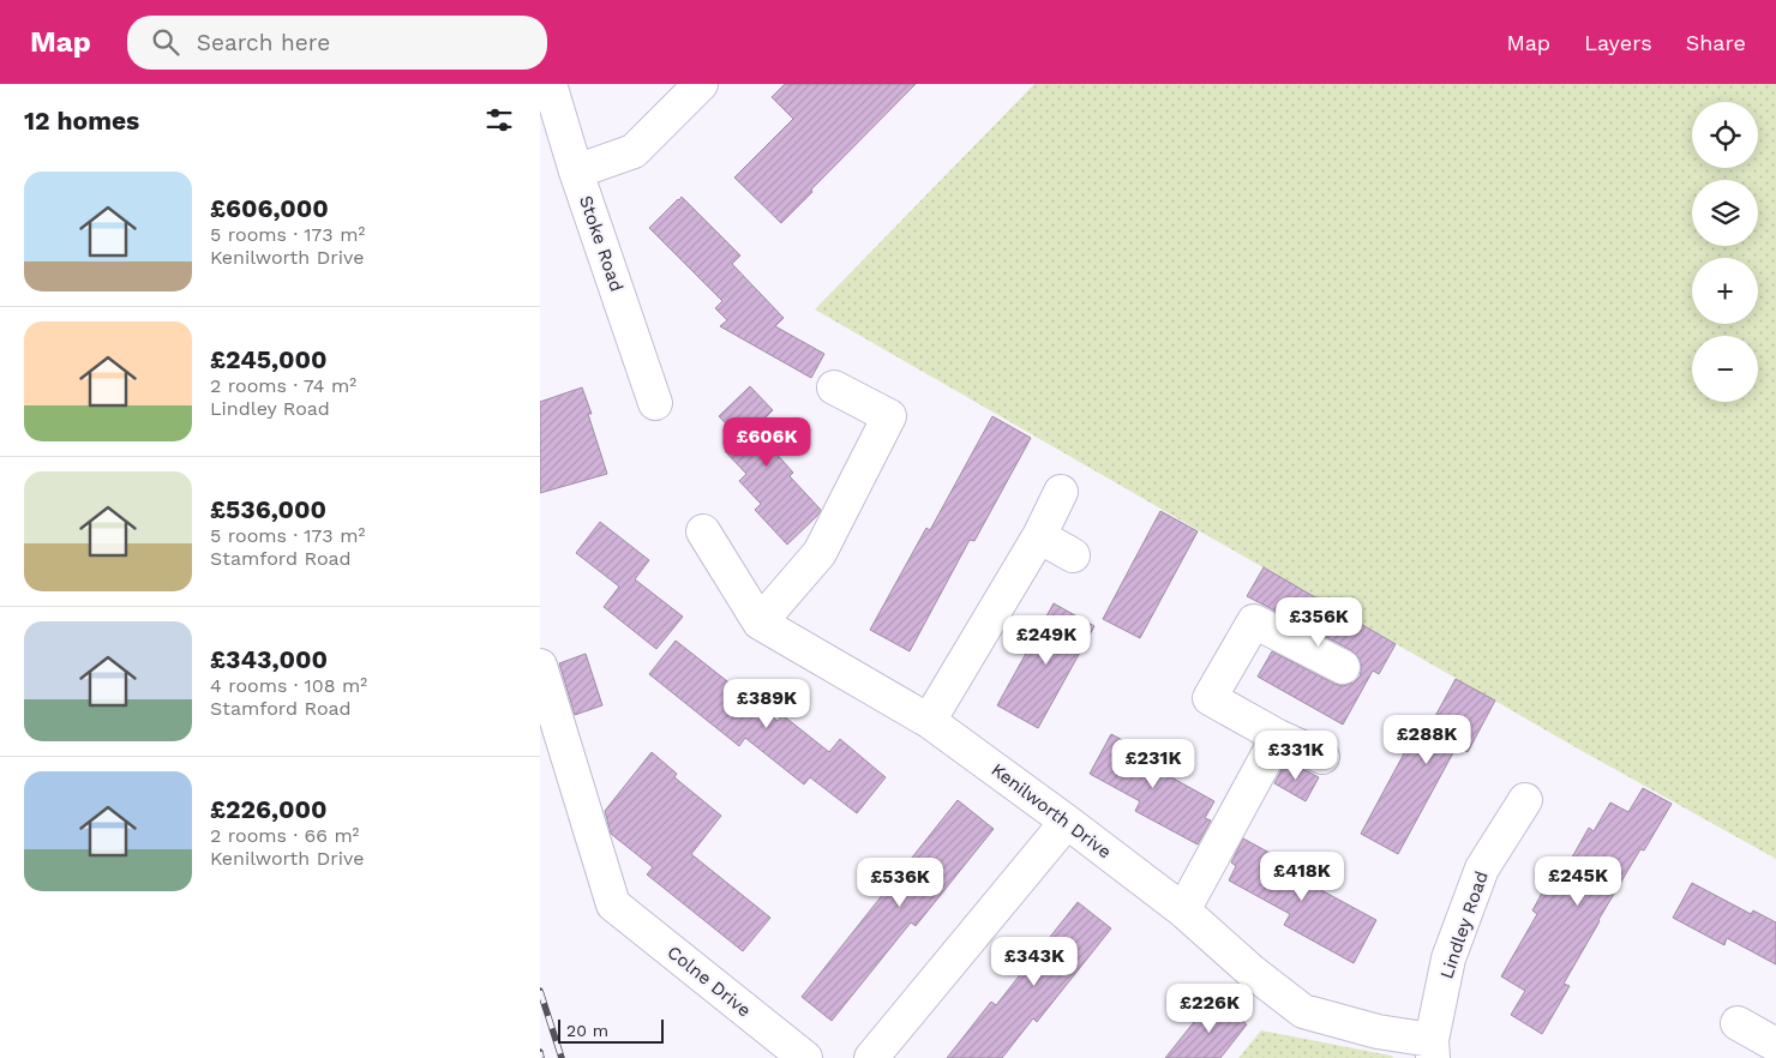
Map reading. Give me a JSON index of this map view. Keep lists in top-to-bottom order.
{
  "streets": {
    "street": [
      "Stoke Road",
      "Kenilworth Drive",
      "Lindley Road",
      "Colne Drive"
    ]
  },
  "crossings": [
    ["Kenilworth Drive", "Lindley Road"]
  ],
  "scale_bar": "20 m",
  "page": {
    "header": "Map",
    "search": "Search here",
    "nav": ["Map", "Layers", "Share"],
    "heading": "12 homes",
    "map_buttons": ["+", "−"],
    "list": [
      {
        "name": "£606,000",
        "note": "5 rooms · 173 m² · Kenilworth Drive"
      },
      {
        "name": "£245,000",
        "note": "2 rooms · 74 m² · Lindley Road"
      },
      {
        "name": "£536,000",
        "note": "5 rooms · 173 m² · Stamford Road"
      },
      {
        "name": "£343,000",
        "note": "4 rooms · 108 m² · Stamford Road"
      },
      {
        "name": "£226,000",
        "note": "2 rooms · 66 m² · Kenilworth Drive"
      }
    ],
    "price": [
      "£606K",
      "£356K",
      "£249K",
      "£389K",
      "£288K",
      "£331K",
      "£231K",
      "£418K",
      "£245K",
      "£536K",
      "£343K",
      "£226K"
    ],
    "scale": "20 m"
  }
}
